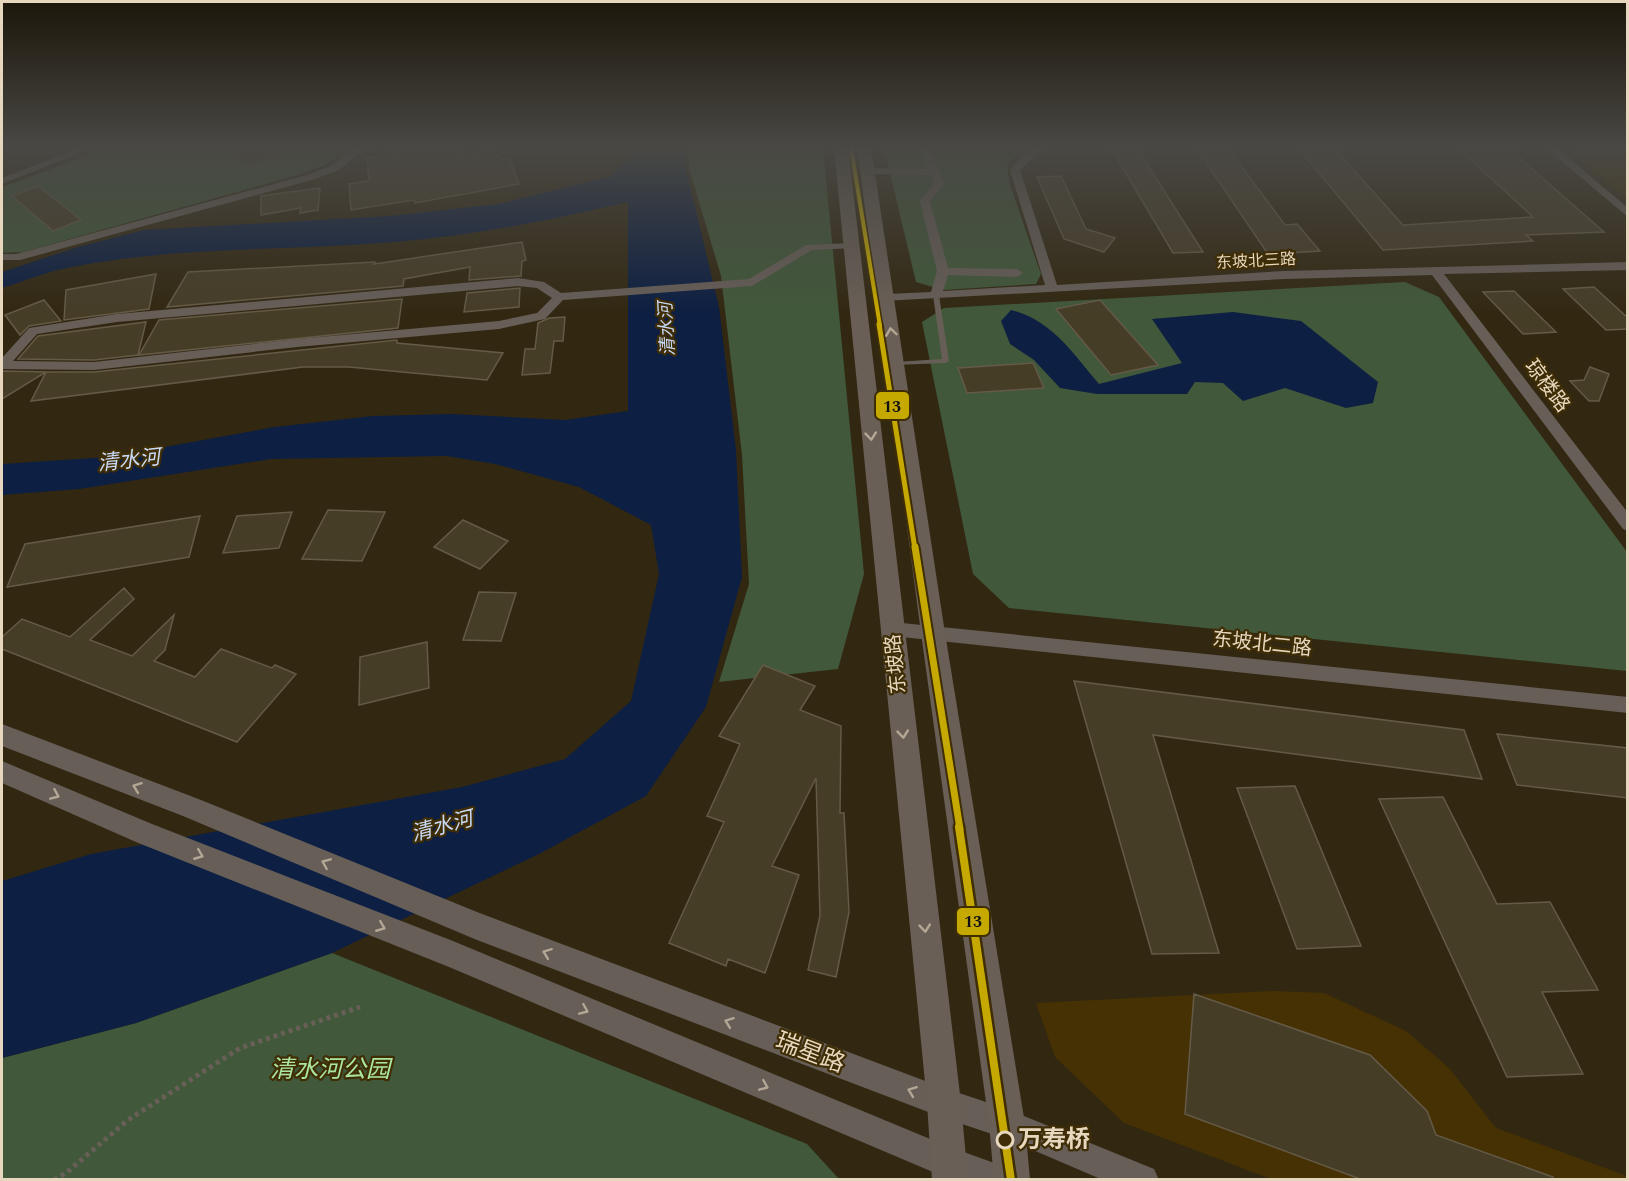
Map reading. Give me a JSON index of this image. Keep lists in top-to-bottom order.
{
  "streets": {
    "main road": ["东坡路"],
    "street": [
      "东坡北三路",
      "琼楼路",
      "东坡北二路",
      "瑞星路"
    ]
  },
  "crossings": [
    ["东坡北三路", "琼楼路"],
    ["东坡北三路", "东坡路"],
    ["东坡北二路", "东坡路"],
    ["东坡路", "瑞星路"]
  ],
  "water": ["清水河"],
  "parks": ["清水河公园"],
  "places": ["万寿桥"],
  "lines": ["transit line 13"]
}
